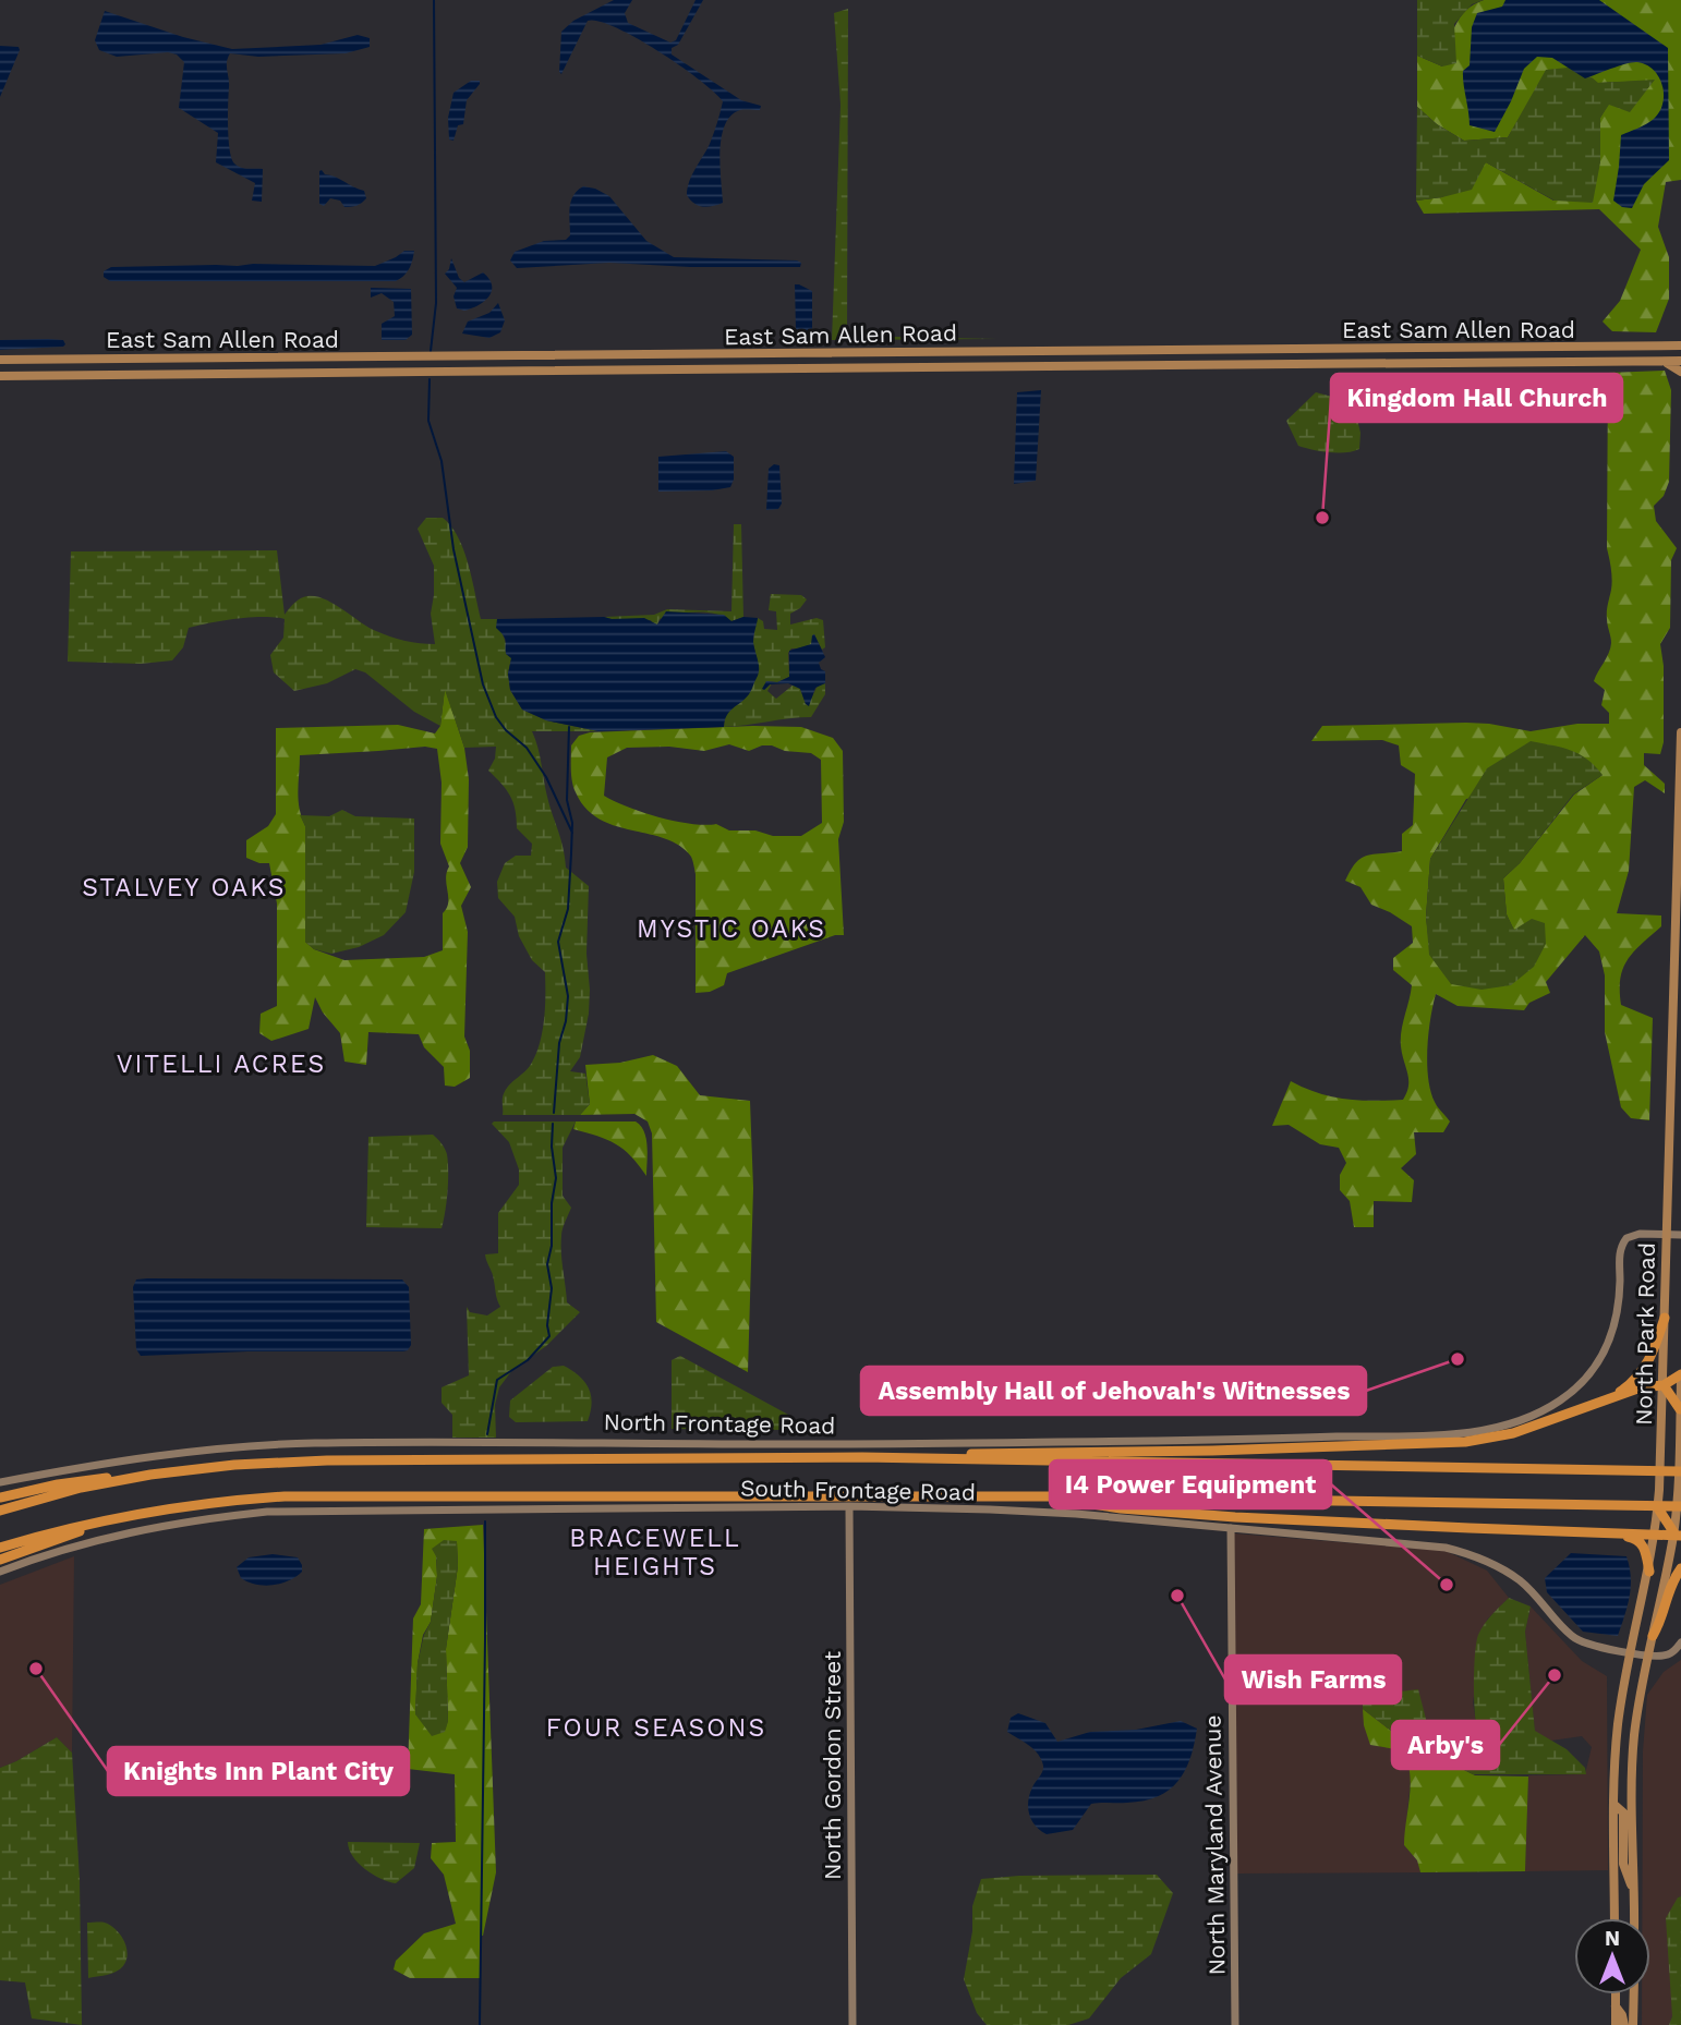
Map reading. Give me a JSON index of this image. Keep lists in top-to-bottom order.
{
  "streets": {
    "main road": ["East Sam Allen Road", "North Park Road"],
    "street": [
      "North Frontage Road",
      "South Frontage Road",
      "North Gordon Street",
      "North Maryland Avenue"
    ]
  },
  "crossings": [
    ["North Park Road", "North Frontage Road"],
    ["North Park Road", "South Frontage Road"],
    ["South Frontage Road", "North Gordon Street"],
    ["South Frontage Road", "North Maryland Avenue"]
  ],
  "districts": [
    "STALVEY OAKS",
    "MYSTIC OAKS",
    "VITELLI ACRES",
    "BRACEWELL HEIGHTS",
    "FOUR SEASONS"
  ],
  "places": [
    "Kingdom Hall Church",
    "Assembly Hall of Jehovah's Witnesses",
    "I4 Power Equipment",
    "Wish Farms",
    "Knights Inn Plant City",
    "Arby's"
  ],
  "north": "top"
}
